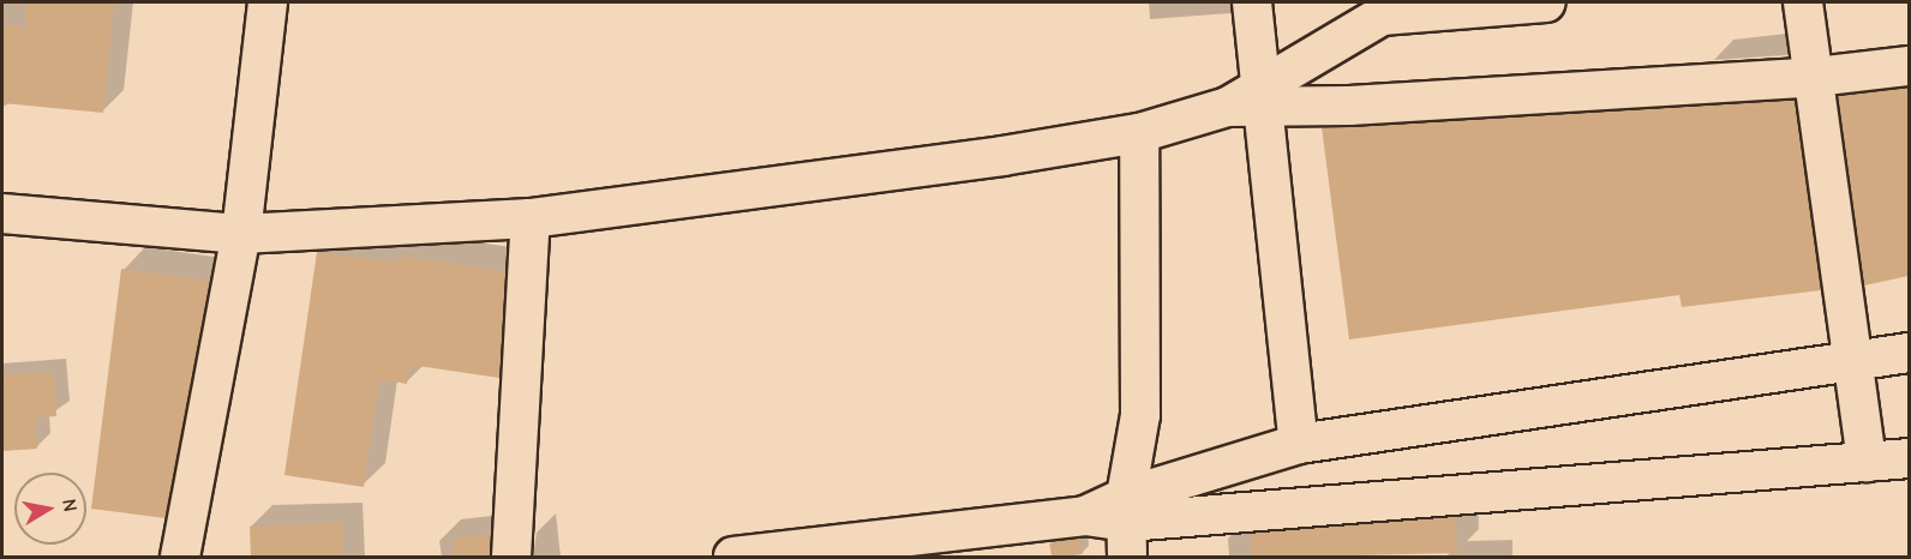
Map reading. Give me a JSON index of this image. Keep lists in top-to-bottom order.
{
  "north": "right"
}
